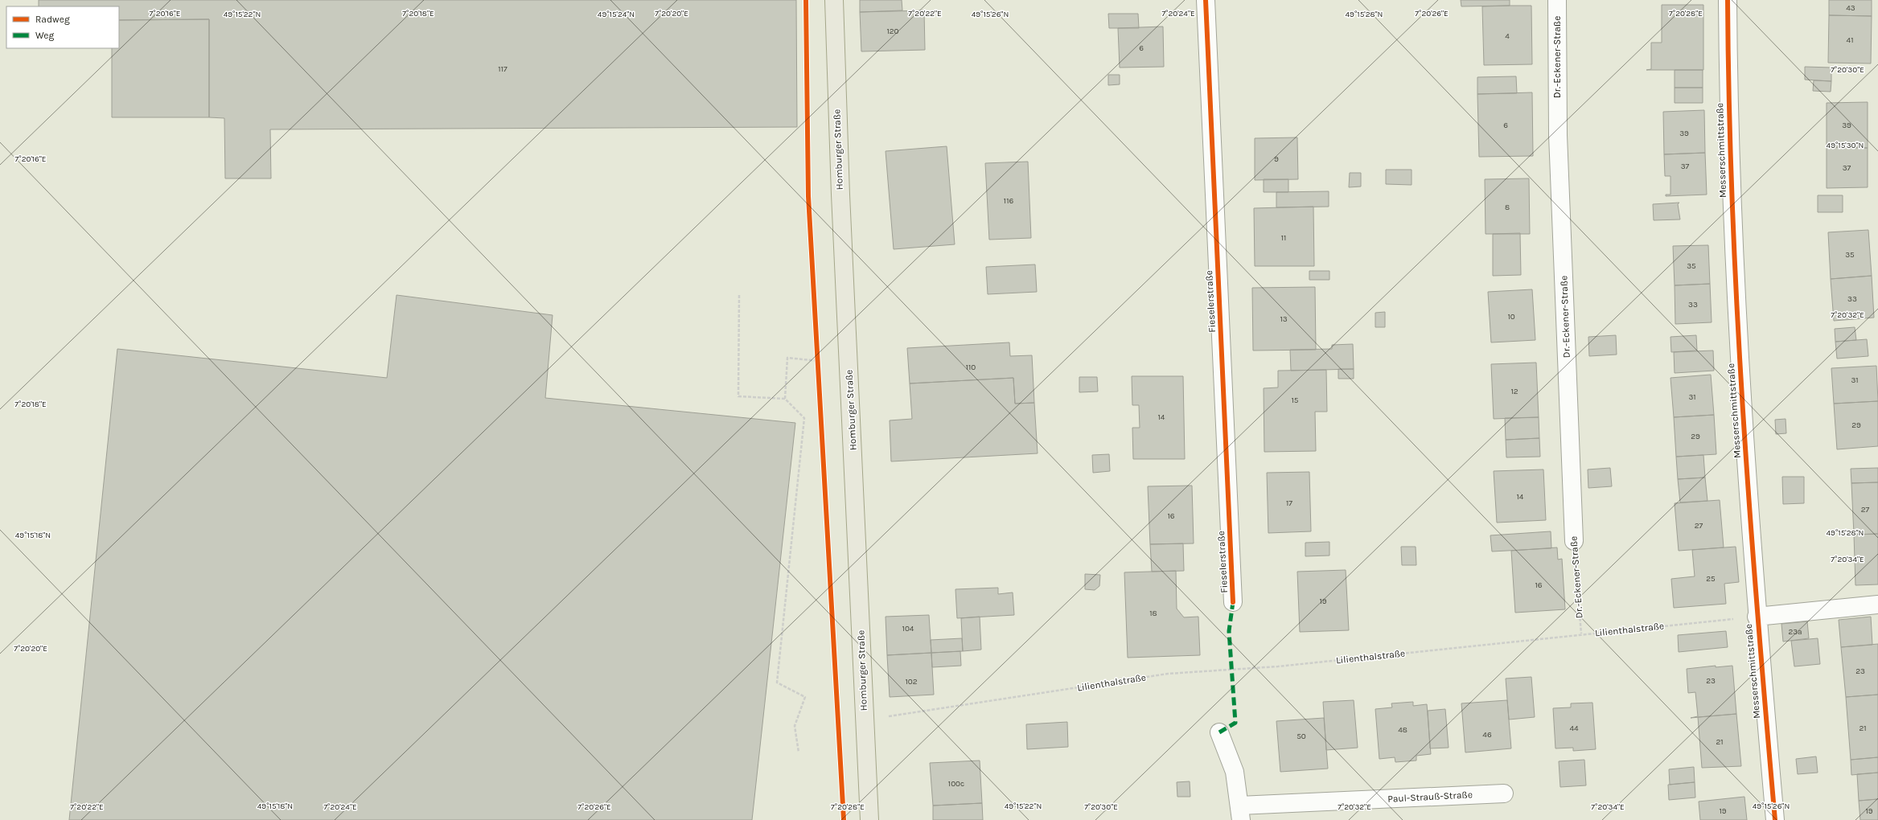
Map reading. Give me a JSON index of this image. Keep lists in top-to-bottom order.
{
  "streets": {
    "main road": ["Homburger Straße"],
    "street": [
      "Dr.-Eckener-Straße",
      "Messerschmittstraße",
      "Fieselerstraße",
      "Paul-Strauß-Straße"
    ],
    "path": ["Lilienthalstraße"]
  },
  "crossings": [
    ["Dr.-Eckener-Straße", "Lilienthalstraße"],
    ["Homburger Straße", "Lilienthalstraße"],
    ["Messerschmittstraße", "Lilienthalstraße"]
  ],
  "house_numbers": [
    "43",
    "120",
    "4",
    "41",
    "6",
    "117",
    "6",
    "39",
    "39",
    "9",
    "37",
    "37",
    "116",
    "8",
    "11",
    "35",
    "35",
    "33",
    "33",
    "10",
    "13",
    "110",
    "31",
    "12",
    "31",
    "15",
    "14",
    "29",
    "29",
    "14",
    "17",
    "27",
    "16",
    "27",
    "25",
    "16",
    "19",
    "18",
    "104",
    "23a",
    "23",
    "23",
    "102",
    "44",
    "21",
    "48",
    "46",
    "50",
    "21",
    "100c",
    "19",
    "19"
  ],
  "legend": ["Radweg", "Weg"],
  "coordinates": [
    "7°20'16\"E",
    "7°20'18\"E",
    "7°20'20\"E",
    "7°20'22\"E",
    "7°20'24\"E",
    "7°20'26\"E",
    "7°20'28\"E",
    "49°15'22\"N",
    "49°15'24\"N",
    "49°15'26\"N",
    "49°15'28\"N",
    "7°20'30\"E",
    "49°15'30\"N",
    "7°20'32\"E",
    "49°15'18\"N",
    "7°20'34\"E"
  ]
}
